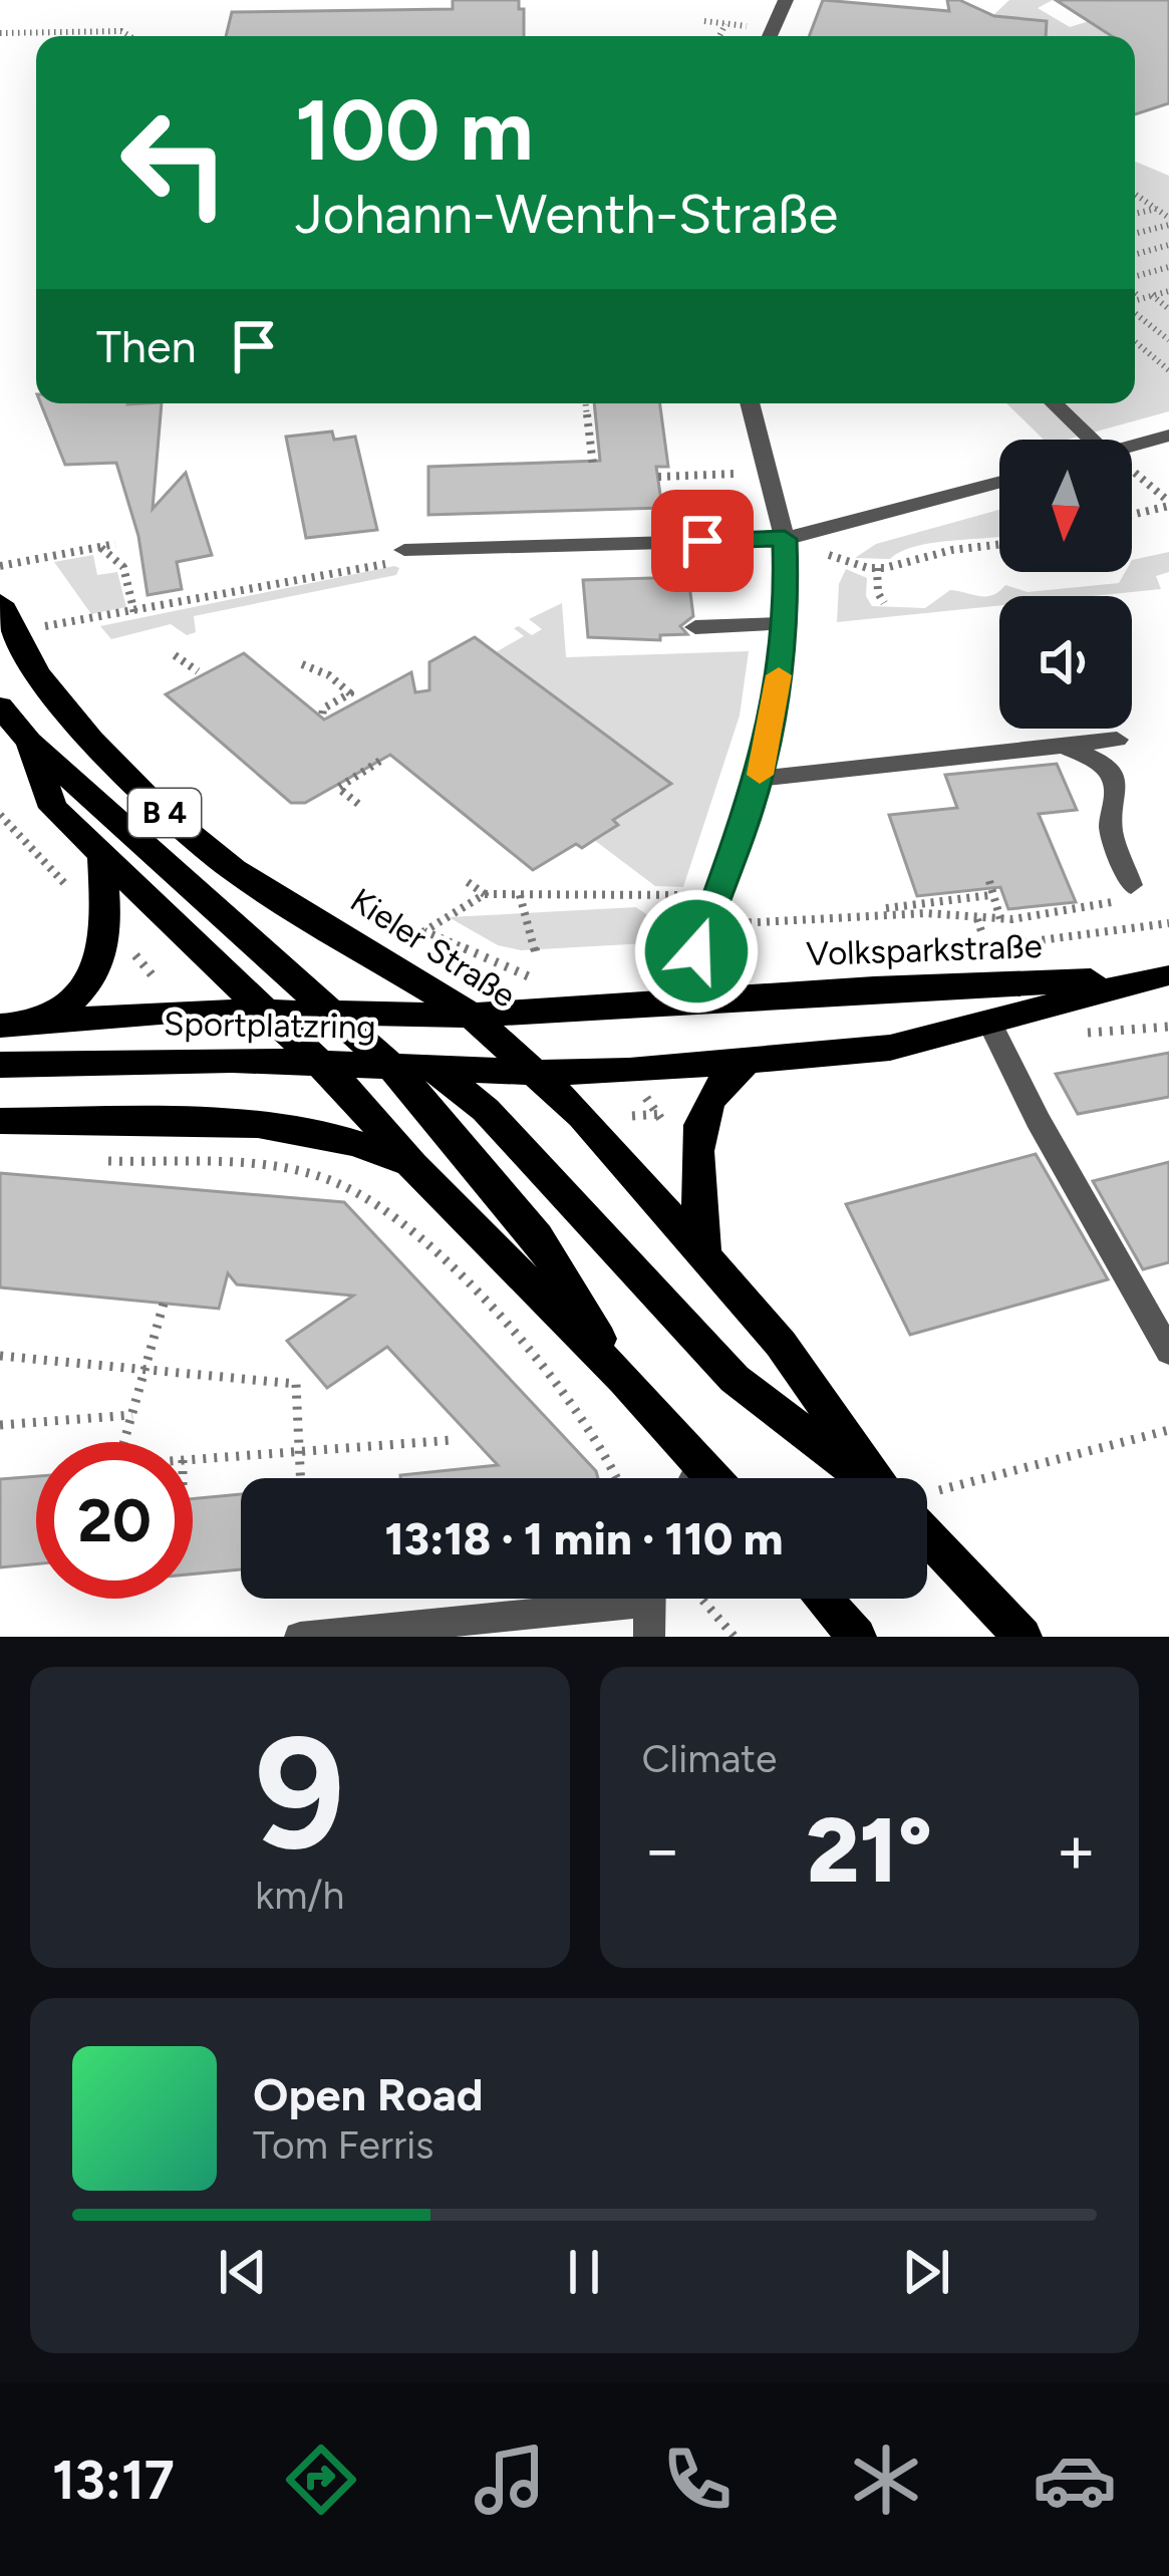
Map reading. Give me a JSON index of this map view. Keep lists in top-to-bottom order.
{
  "streets": {
    "main road": [
      "B 4",
      "Kieler Straße",
      "Volksparkstraße",
      "Sportplatzring"
    ]
  },
  "crossings": [
    ["B 4", "Sportplatzring"],
    ["Kieler Straße", "Volksparkstraße"],
    ["Kieler Straße", "Sportplatzring"],
    ["Volksparkstraße", "Sportplatzring"]
  ],
  "north": "bottom",
  "page": {
    "turn": ["100 m", "Johann-Wenth-Straße"],
    "then": "Then",
    "limit": "20",
    "trip": "13:18 · 1 min · 110 m",
    "tile": [
      ["9", "km/h"],
      "Climate"
    ],
    "heat": ["−", "21°", "+"],
    "song": ["Open Road", "Tom Ferris"],
    "tabs": "13:17"
  }
}
